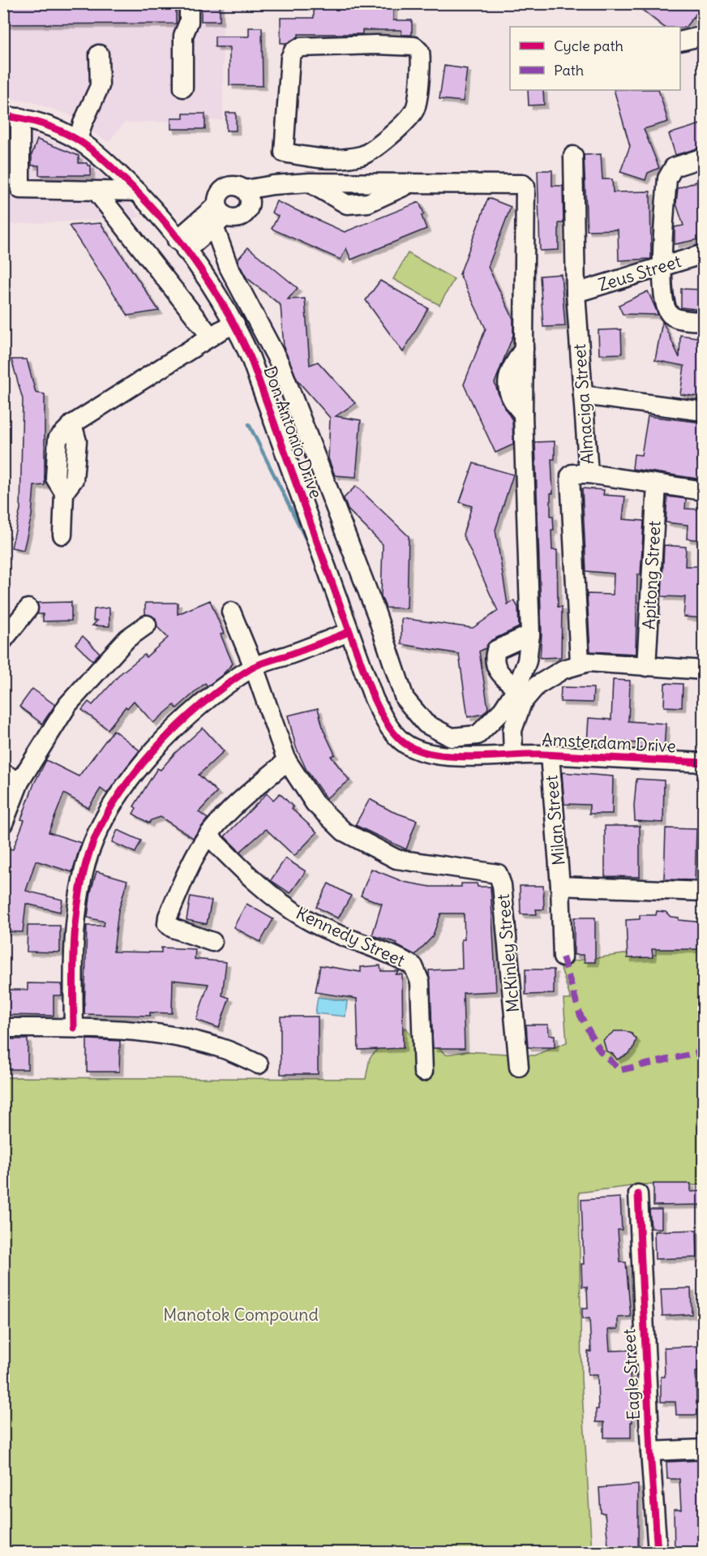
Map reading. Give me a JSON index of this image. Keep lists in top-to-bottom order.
{
  "streets": {
    "street": [
      "Zeus Street",
      "Almaciga Street",
      "Don Antonio Drive",
      "Apitong Street",
      "Amsterdam Drive",
      "Milan Street",
      "Kennedy Street",
      "McKinley Street",
      "Eagle Street"
    ]
  },
  "crossings": [
    ["Zeus Street", "Almaciga Street"],
    ["Don Antonio Drive", "Amsterdam Drive"],
    ["Amsterdam Drive", "Milan Street"]
  ],
  "parks": ["Manotok Compound"],
  "legend": ["Cycle path", "Path"]
}
